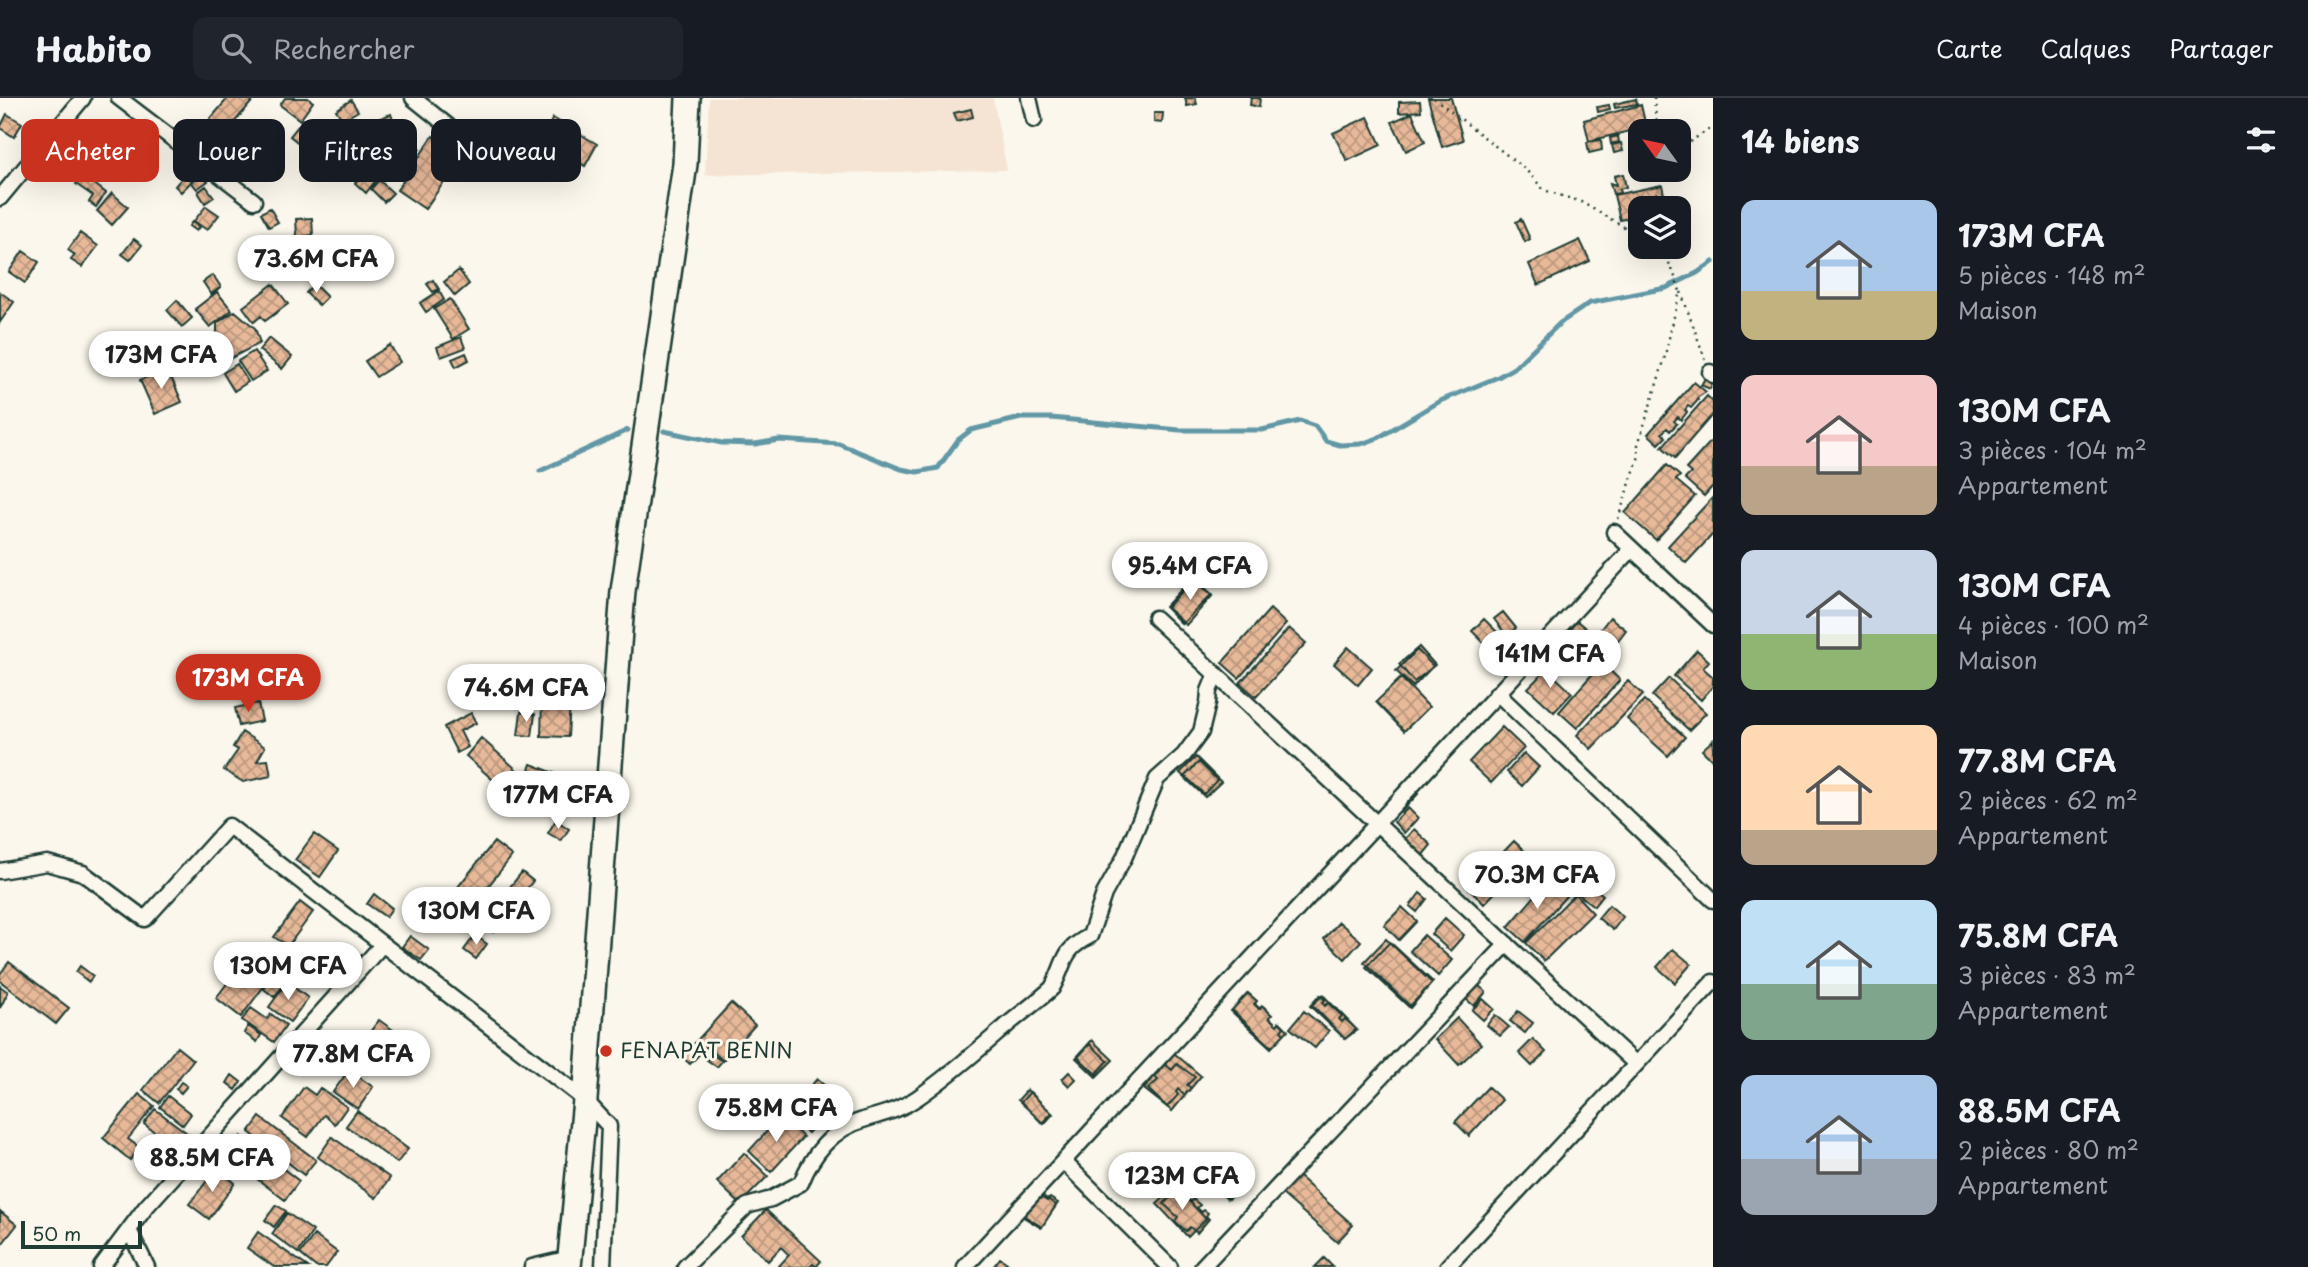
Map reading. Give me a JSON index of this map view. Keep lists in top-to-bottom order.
{
  "places": ["FENAPAT BENIN"],
  "scale_bar": "50 m",
  "north": "top left",
  "page": {
    "header": "Habito",
    "search": "Rechercher",
    "nav": ["Carte", "Calques", "Partager"],
    "heading": "14 biens",
    "chip": [
      "Acheter",
      "Louer",
      "Filtres",
      "Nouveau"
    ],
    "list": [
      {
        "name": "173M CFA",
        "note": "5 pièces · 148 m² · Maison"
      },
      {
        "name": "130M CFA",
        "note": "3 pièces · 104 m² · Appartement"
      },
      {
        "name": "130M CFA",
        "note": "4 pièces · 100 m² · Maison"
      },
      {
        "name": "77.8M CFA",
        "note": "2 pièces · 62 m² · Appartement"
      },
      {
        "name": "75.8M CFA",
        "note": "3 pièces · 83 m² · Appartement"
      },
      {
        "name": "88.5M CFA",
        "note": "2 pièces · 80 m² · Appartement"
      }
    ],
    "price": [
      "73.6M CFA",
      "173M CFA",
      "95.4M CFA",
      "141M CFA",
      "173M CFA",
      "74.6M CFA",
      "177M CFA",
      "70.3M CFA",
      "130M CFA",
      "130M CFA",
      "77.8M CFA",
      "75.8M CFA",
      "88.5M CFA",
      "123M CFA"
    ],
    "scale": "50 m"
  }
}
